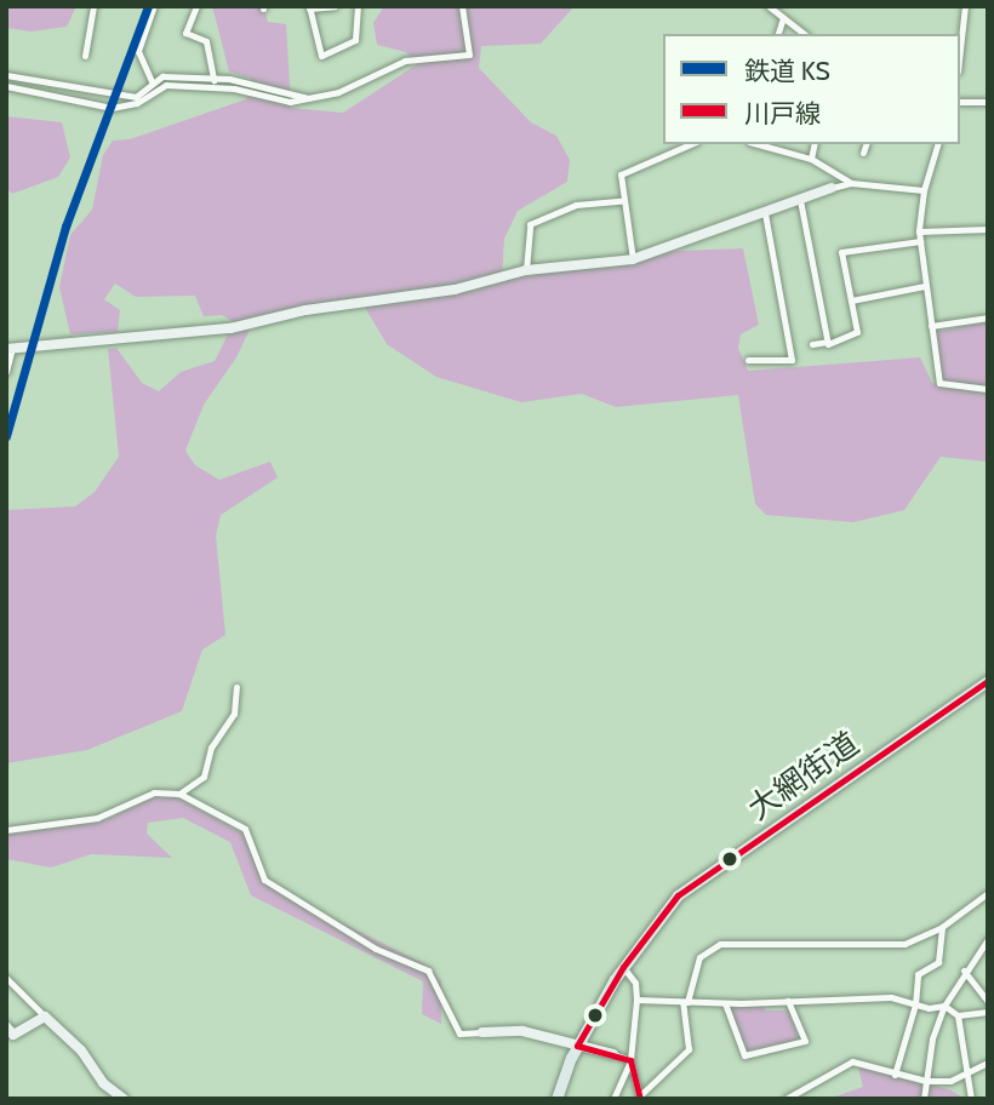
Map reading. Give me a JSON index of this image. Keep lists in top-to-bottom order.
{
  "streets": {
    "main road": ["大網街道"]
  },
  "lines": ["rail line KS", "transit line 川戸線"],
  "legend": ["鉄道 KS", "川戸線"]
}
